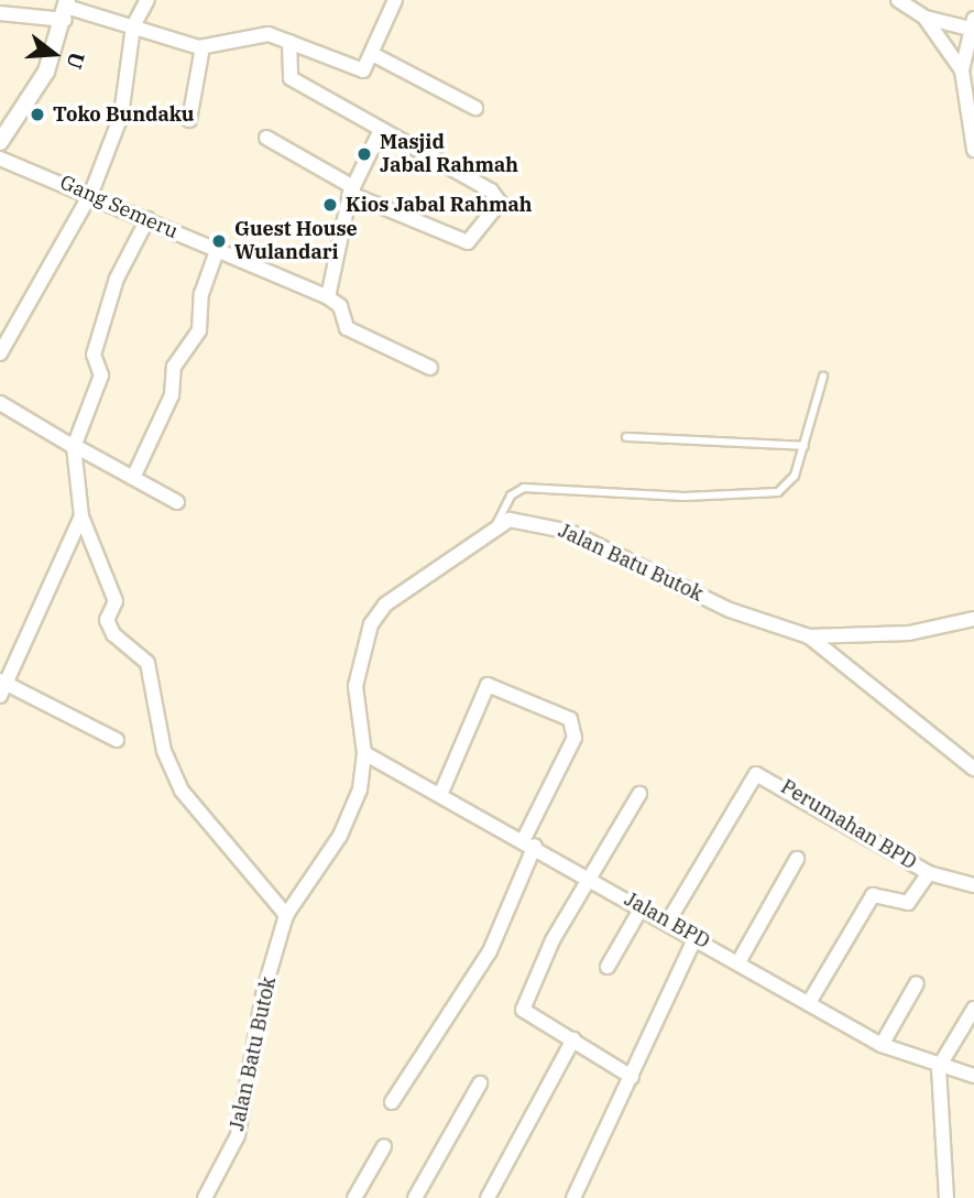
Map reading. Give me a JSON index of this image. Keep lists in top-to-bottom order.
{
  "streets": {
    "street": [
      "Gang Semeru",
      "Jalan Batu Butok",
      "Perumahan BPD",
      "Jalan BPD"
    ]
  },
  "crossings": [
    ["Jalan Batu Butok", "Jalan BPD"],
    ["Perumahan BPD", "Jalan BPD"]
  ],
  "places": [
    "Toko Bundaku",
    "Masjid Jabal Rahmah",
    "Kios Jabal Rahmah",
    "Guest House Wulandari"
  ],
  "north": "right"
}
